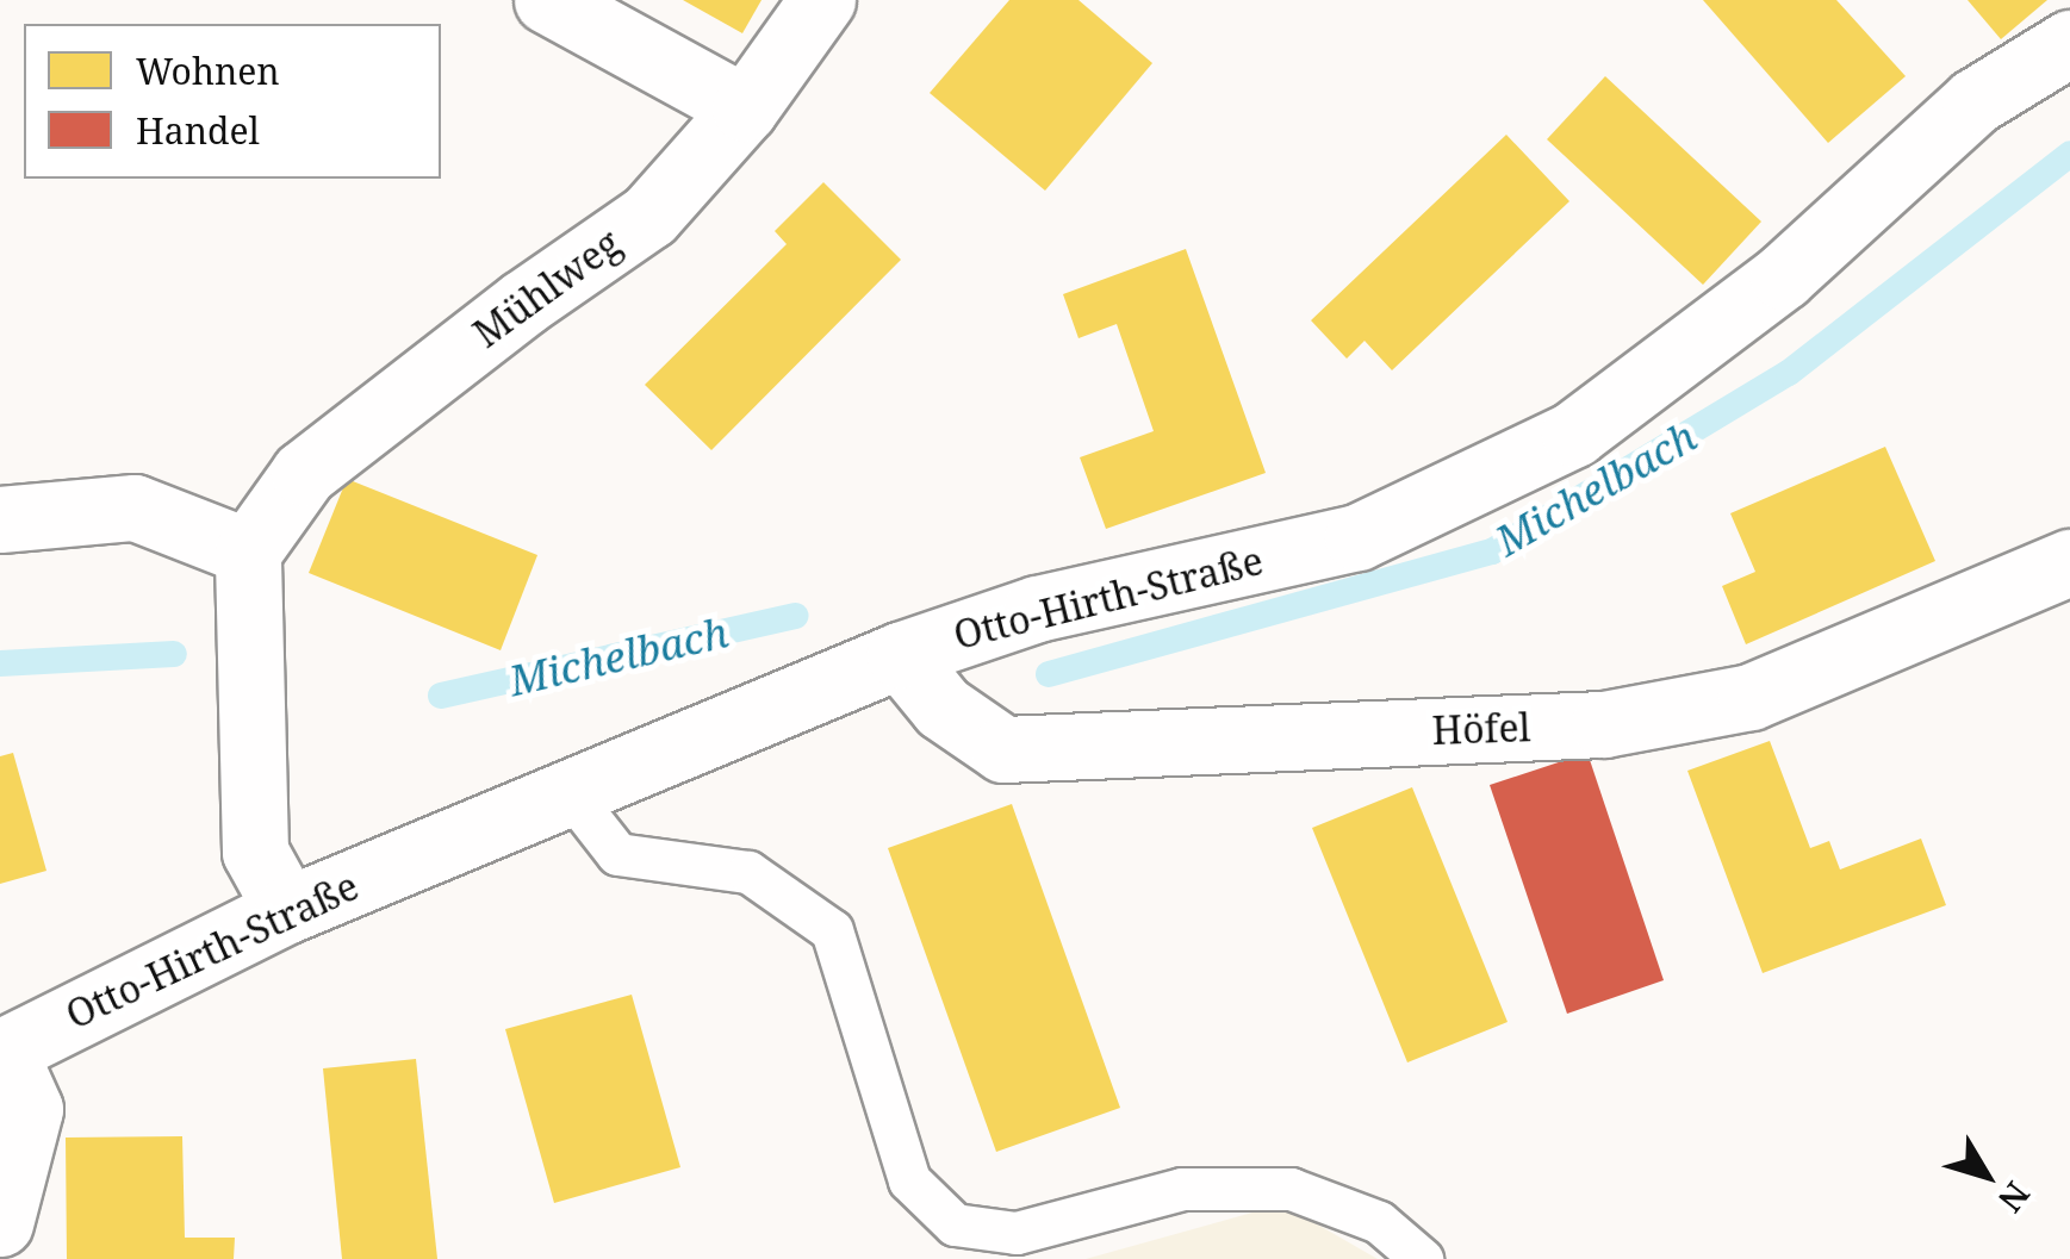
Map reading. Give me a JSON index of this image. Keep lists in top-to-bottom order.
{
  "streets": {
    "street": ["Mühlweg", "Otto-Hirth-Straße", "Höfel"]
  },
  "crossings": [
    ["Otto-Hirth-Straße", "Höfel"]
  ],
  "water": ["Michelbach"],
  "legend": ["Wohnen", "Handel"],
  "north": "bottom right"
}
